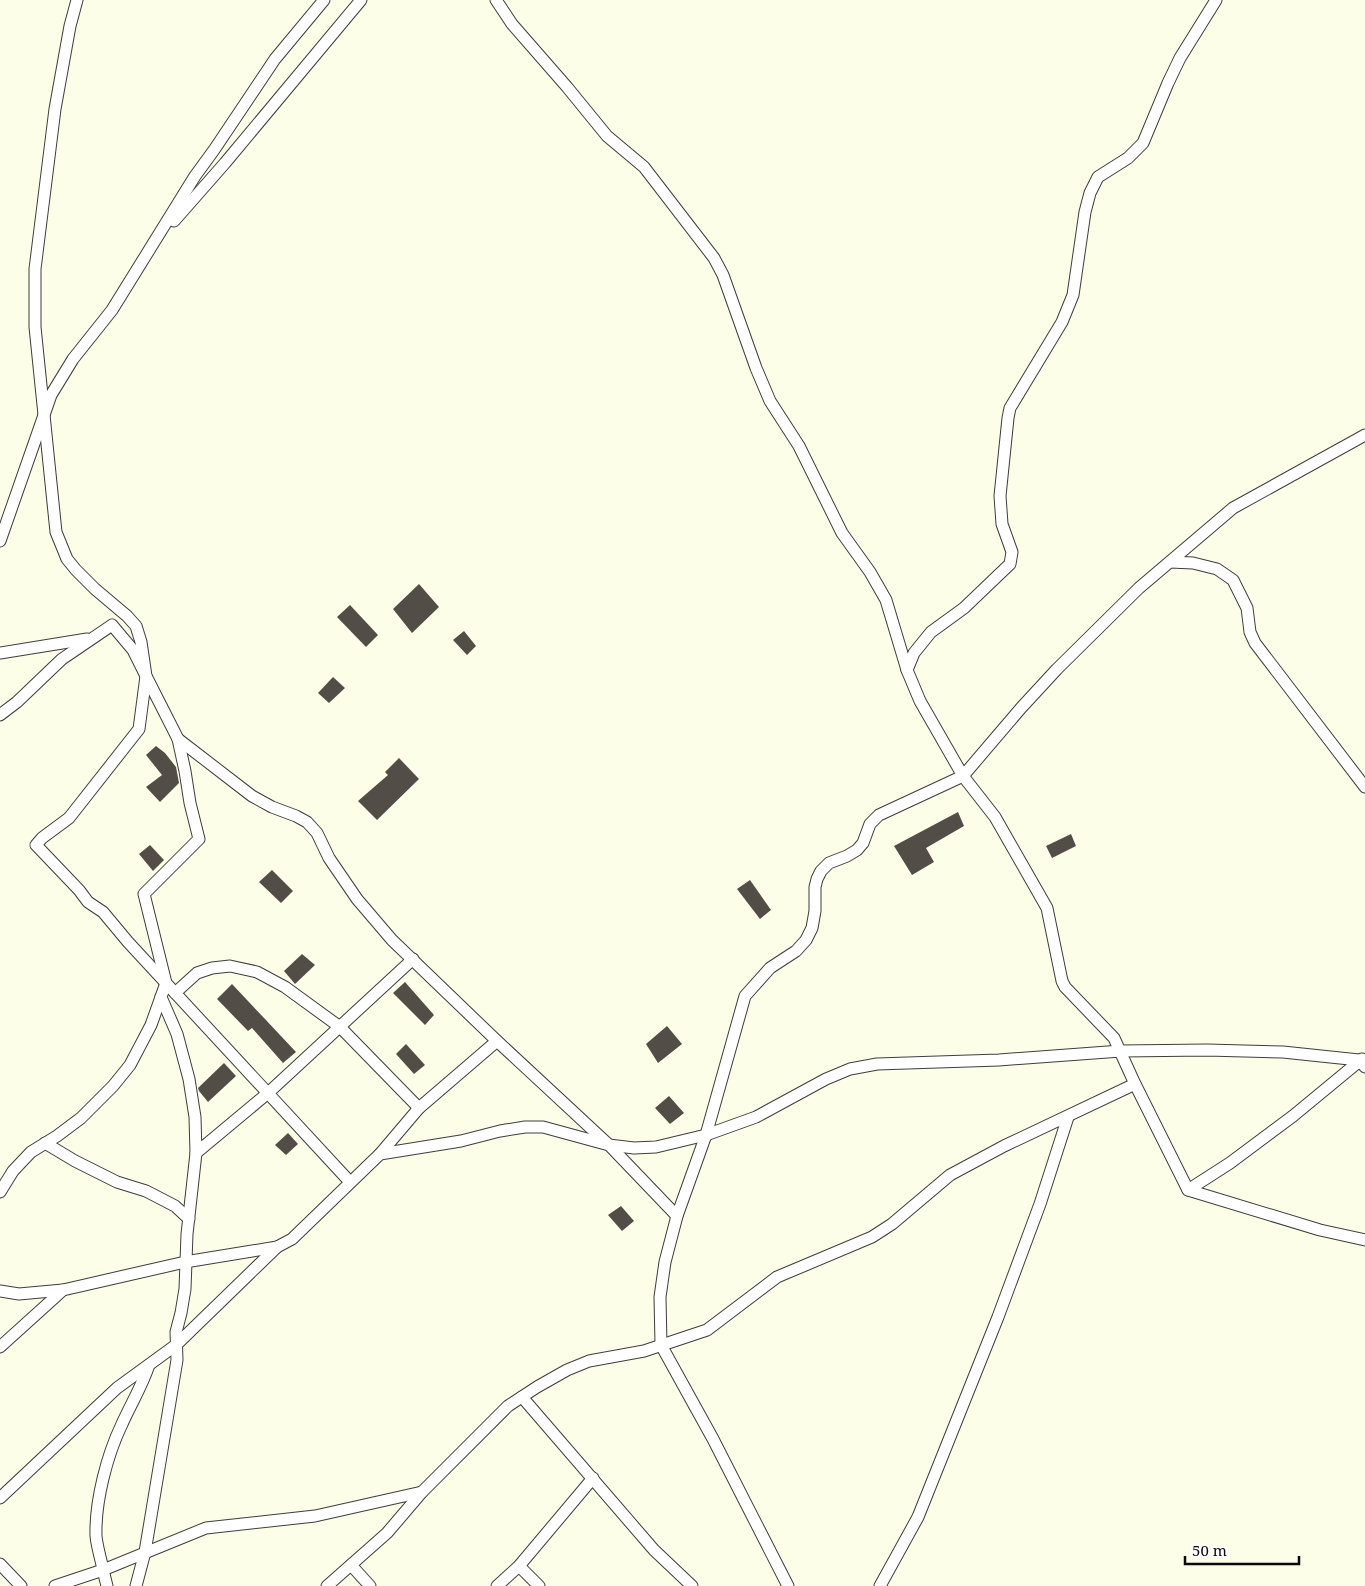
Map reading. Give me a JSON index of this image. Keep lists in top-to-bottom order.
{
  "scale_bar": "50 m"
}
